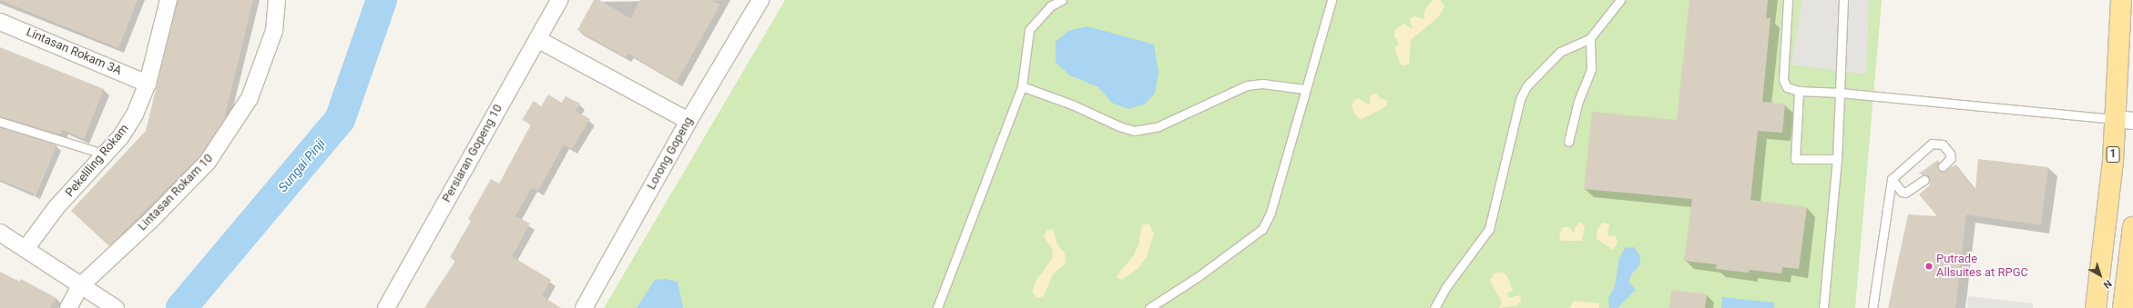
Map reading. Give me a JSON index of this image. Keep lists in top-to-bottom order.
{
  "streets": {
    "main road": ["1"],
    "street": [
      "Lintasan Rokam 3A",
      "Persiaran Gopeng 10",
      "Lorong Gopeng",
      "Pekeliling Rokam",
      "Lintasan Rokam 10"
    ]
  },
  "crossings": [
    ["Lintasan Rokam 3A", "Pekeliling Rokam"]
  ],
  "water": ["Sungai Pinji"],
  "places": ["Putrade Allsuites at RPGC"],
  "north": "bottom right"
}
